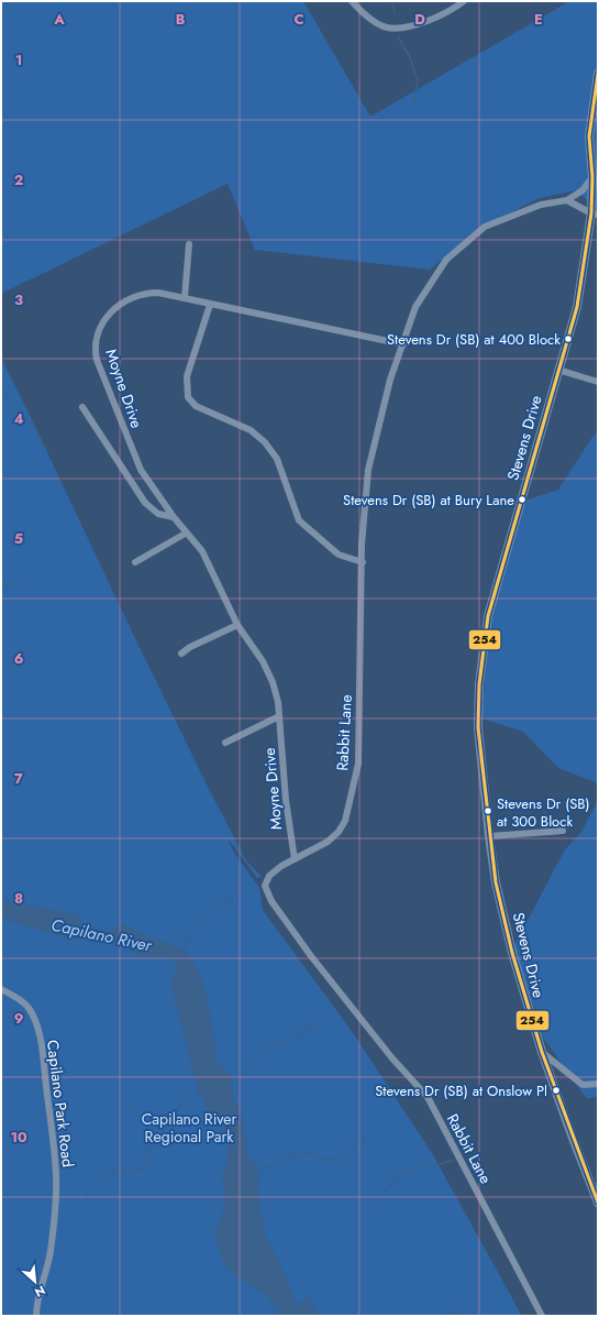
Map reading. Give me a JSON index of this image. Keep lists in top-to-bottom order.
{
  "streets": {
    "street": [
      "Moyne Drive",
      "Stevens Drive",
      "Rabbit Lane",
      "Capilano Park Road"
    ]
  },
  "crossings": [
    ["Moyne Drive", "Rabbit Lane"]
  ],
  "water": ["Capilano River"],
  "parks": ["Capilano River Regional Park"],
  "places": [
    "Stevens Dr (SB) at 400 Block",
    "Stevens Dr (SB) at Bury Lane",
    "Stevens Dr (SB) at 300 Block",
    "Stevens Dr (SB) at Onslow Pl"
  ],
  "lines": ["transit line 254"],
  "north": "bottom right",
  "grid": {
    "columns": [
      "A",
      "B",
      "C",
      "D",
      "E"
    ],
    "rows": [
      "1",
      "2",
      "3",
      "4",
      "5",
      "6",
      "7",
      "8",
      "9",
      "10"
    ]
  }
}
